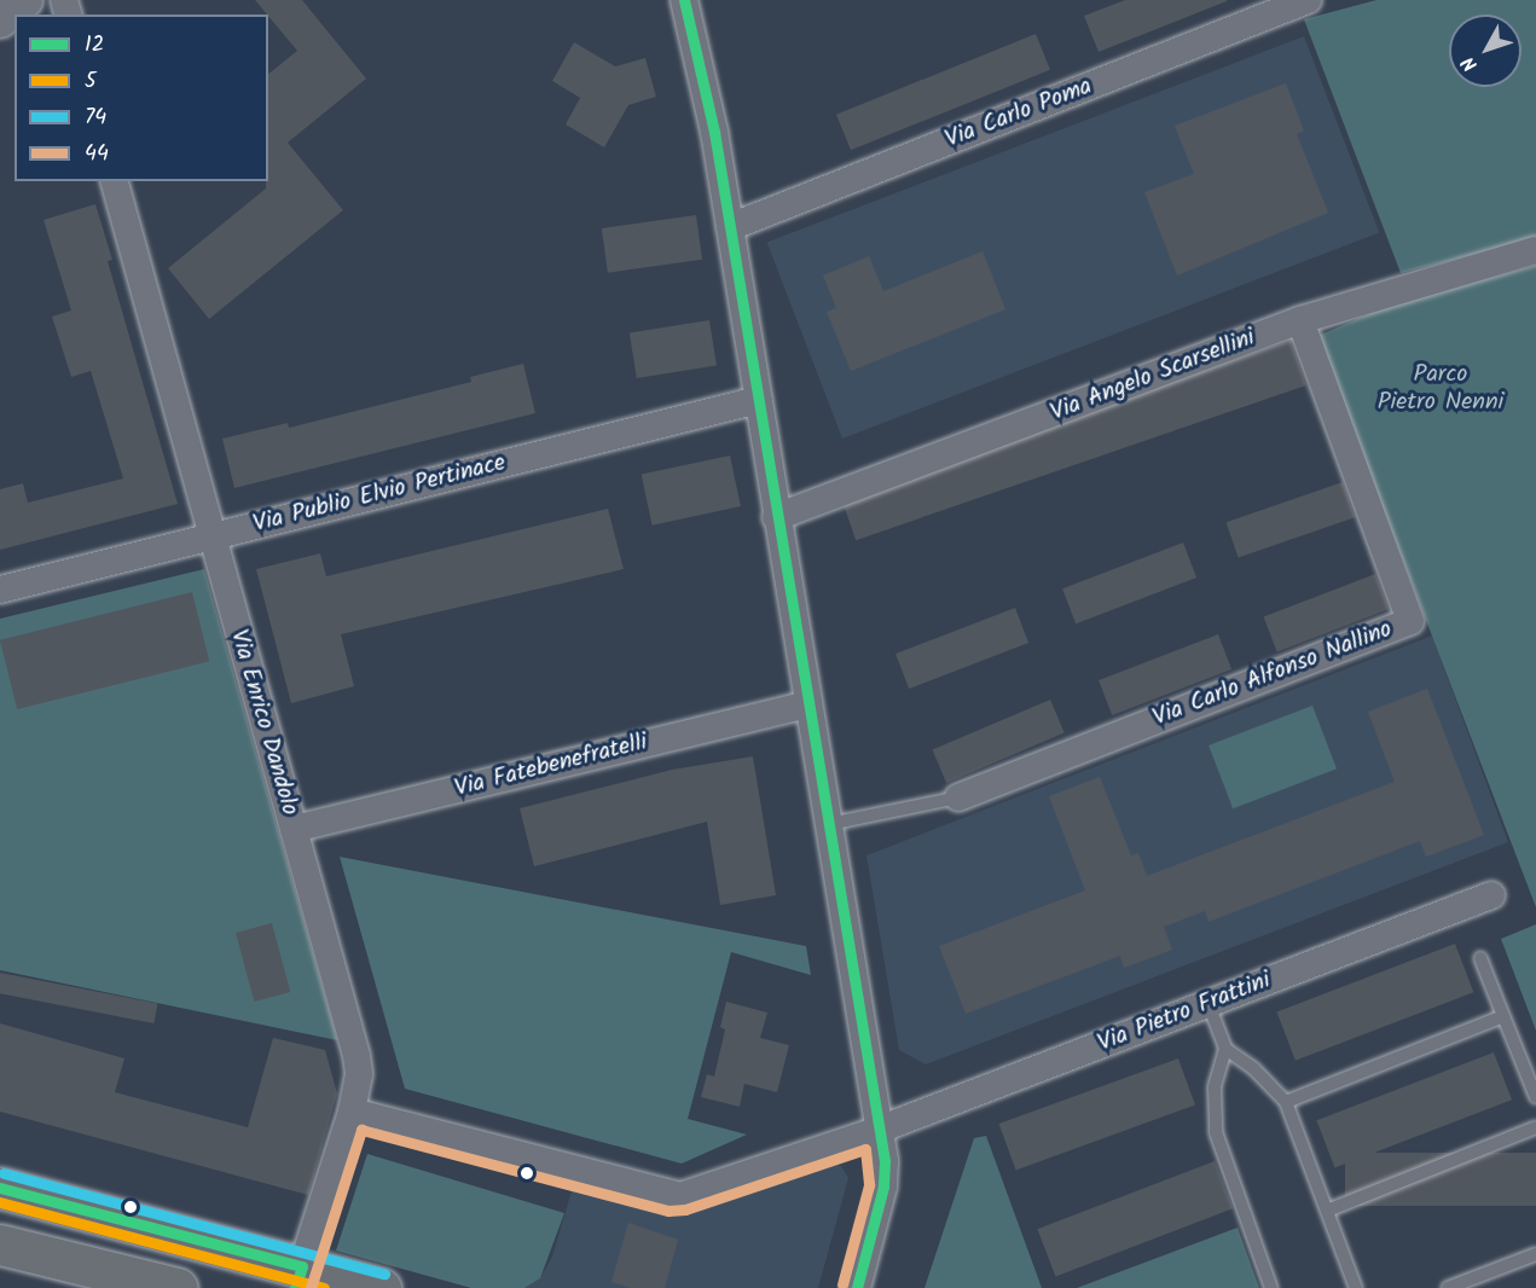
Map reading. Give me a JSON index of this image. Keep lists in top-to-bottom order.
{
  "streets": {
    "street": [
      "Via Carlo Poma",
      "Via Angelo Scarsellini",
      "Via Publio Elvio Pertinace",
      "Via Carlo Alfonso Nallino",
      "Via Enrico Dandolo",
      "Via Fatebenefratelli",
      "Via Pietro Frattini"
    ]
  },
  "crossings": [
    ["Via Angelo Scarsellini", "Via Carlo Alfonso Nallino"],
    ["Via Publio Elvio Pertinace", "Via Enrico Dandolo"],
    ["Via Enrico Dandolo", "Via Fatebenefratelli"],
    ["Via Enrico Dandolo", "Via Pietro Frattini"]
  ],
  "parks": ["Parco Pietro Nenni"],
  "lines": [
    "transit line 12",
    "transit line 44",
    "transit line 74",
    "transit line 5"
  ],
  "legend": [
    "12",
    "5",
    "74",
    "44"
  ],
  "north": "bottom left"
}
